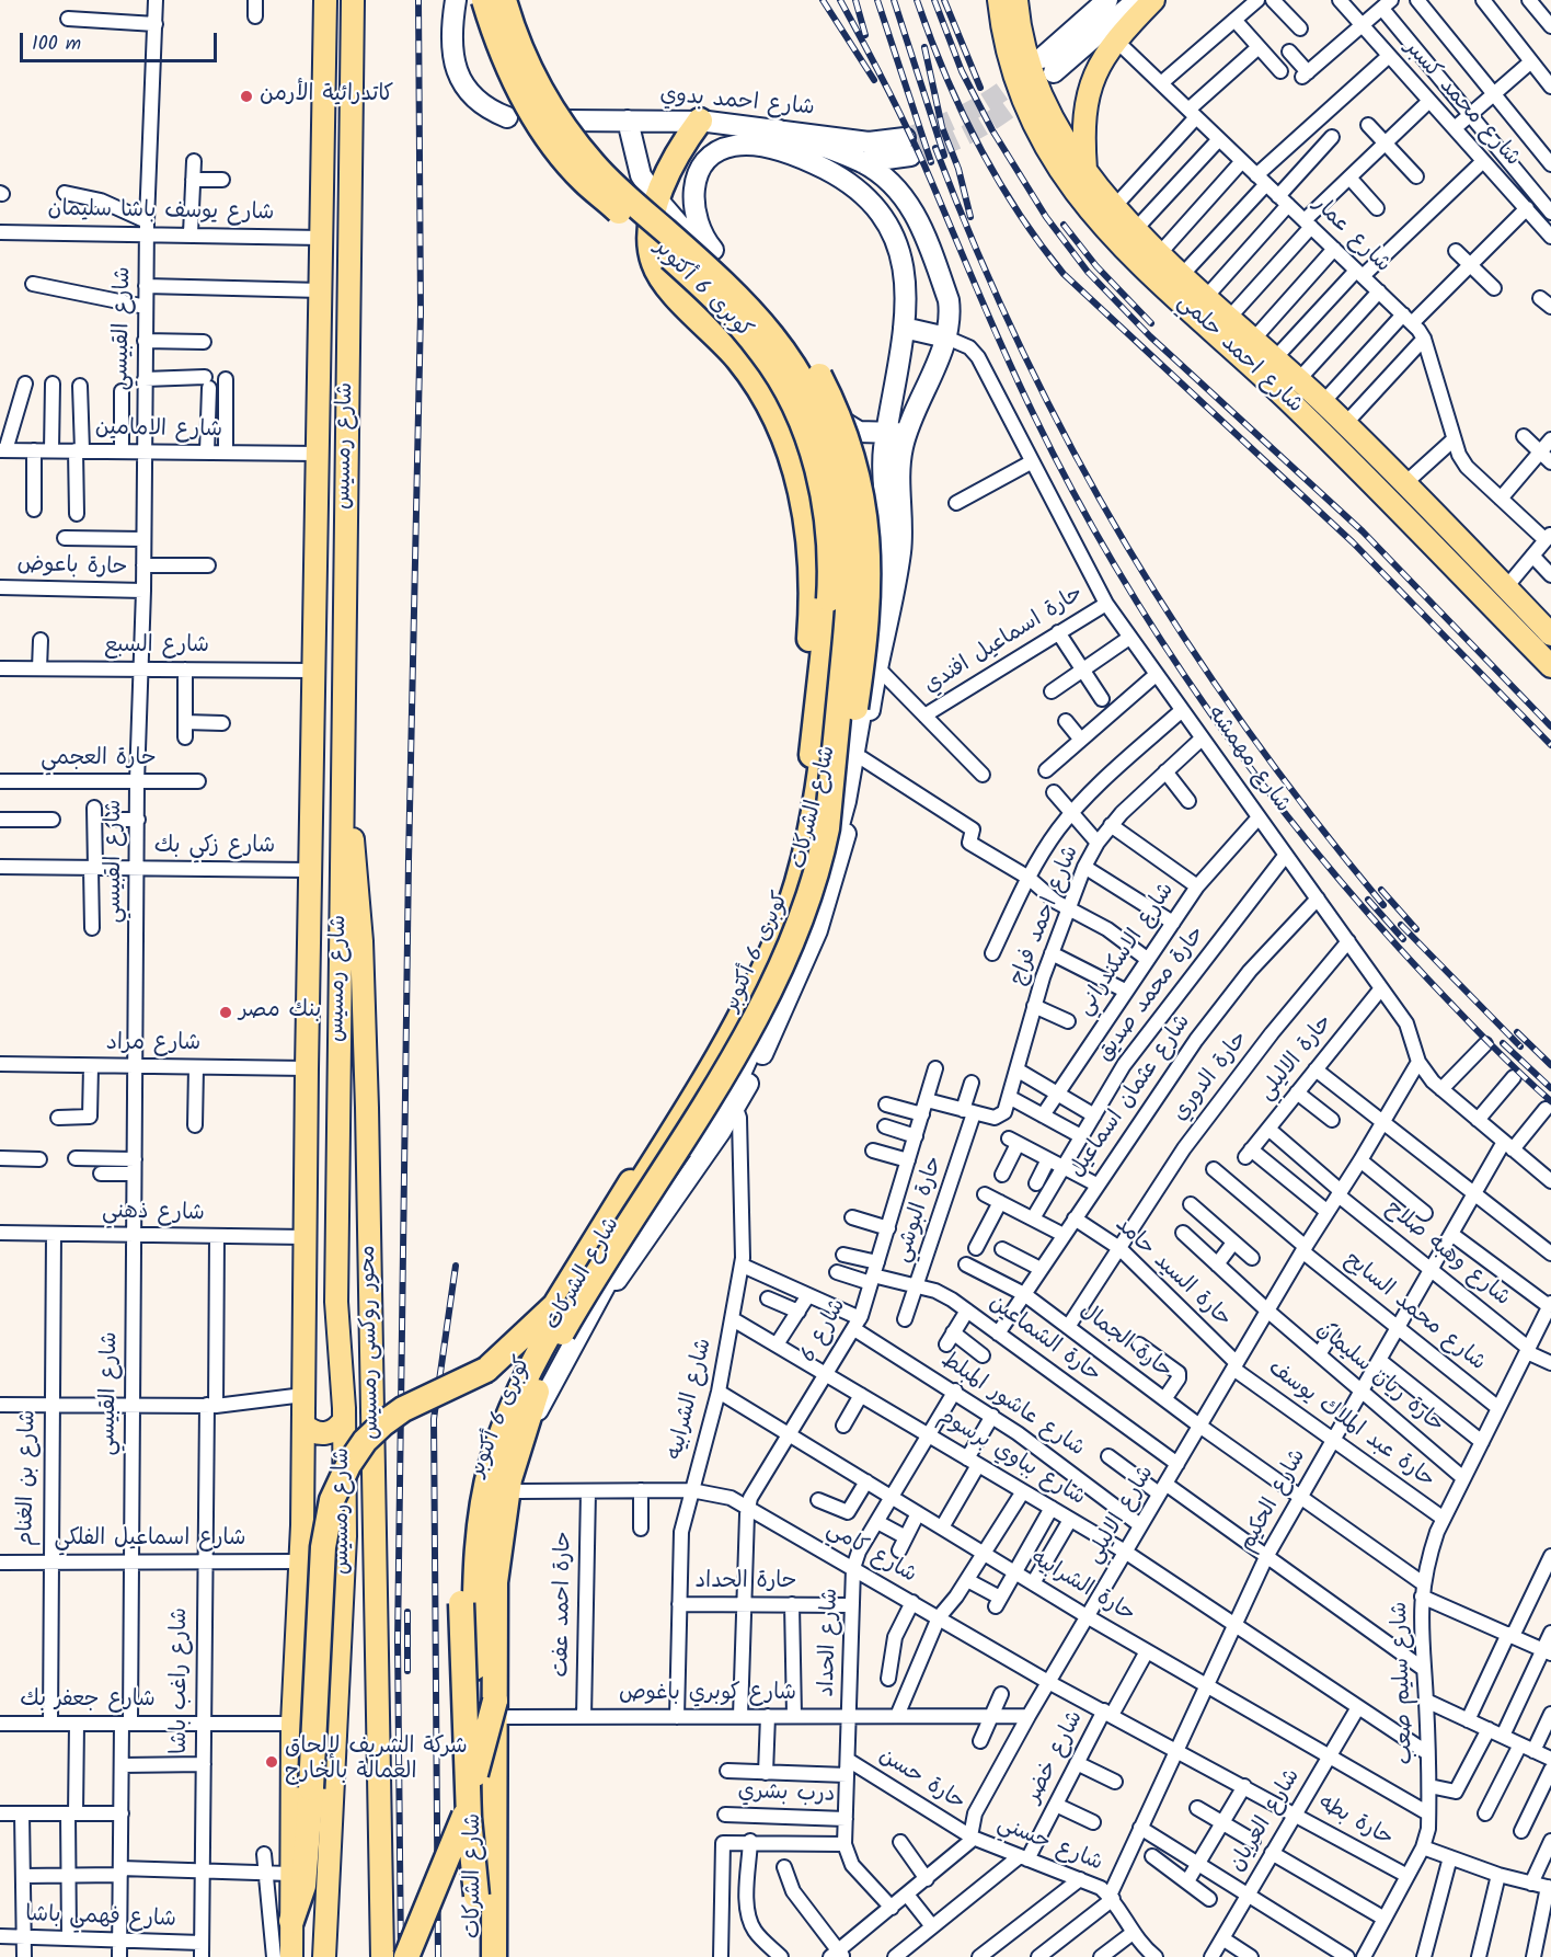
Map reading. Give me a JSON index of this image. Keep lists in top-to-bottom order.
{
  "streets": {
    "highway": ["كوبرى 6 أكتوبر"],
    "main road": [
      "شارع احمد بدوي",
      "شارع احمد حلمي",
      "شارع رمسيس",
      "شارع الشركات",
      "محور روكسى رمسيس"
    ],
    "street": [
      "شارع محمد كسبر",
      "شارع يوسف باشا سليمان",
      "شارع عمار",
      "شارع القبيسي",
      "شارع الامامين",
      "حارة باعوض",
      "حارة اسماعيل افندي",
      "شارع السبع",
      "حارة العجمي",
      "شارع مهمشه",
      "شارع زكي بك",
      "شارع احمد فراج",
      "شارع الاسكندراني",
      "حارة محمد صديق",
      "شارع مراد",
      "حارة الاليلي",
      "حارة الدوري",
      "شارع عثمان اسماعيل",
      "حارة البوشي",
      "شارع ذهني",
      "شارع وهبه صلاح",
      "حارة السيد حامد",
      "شارع محمد السايح",
      "شارع 6",
      "حارة الشماعين",
      "حارة الجمال",
      "حارة ريان سليمان",
      "شارع الشرابيه",
      "شارع عاشور المبلط",
      "حارة عبد الملاك يوسف",
      "شارع بباوي برسوم",
      "شارع بن الغنام",
      "شارع الحكيم",
      "شارع الاليلي",
      "شارع اسماعيل الفلكي",
      "شارع كامي",
      "حارة الحداد",
      "حارة الشرابيه",
      "حارة احمد عفت",
      "شارع الحداد",
      "شارع راغب باشا",
      "شارع سليم صعب",
      "شارع كوبري باغوص",
      "شارع جعفر بك",
      "شارع خضر",
      "حارة حسن",
      "درب بشري",
      "شارع العريان",
      "حارة بطه",
      "شارع حسني",
      "شارع فهمي باشا"
    ]
  },
  "crossings": [
    ["شارع احمد بدوي", "شارع الشركات"],
    ["شارع يوسف باشا سليمان", "شارع القبيسي"],
    ["شارع يوسف باشا سليمان", "شارع رمسيس"],
    ["كوبرى 6 أكتوبر", "شارع الشركات"],
    ["كوبرى 6 أكتوبر", "شارع كوبري باغوص"],
    ["شارع القبيسي", "شارع الامامين"],
    ["شارع القبيسي", "حارة باعوض"],
    ["شارع القبيسي", "شارع السبع"],
    ["شارع القبيسي", "حارة العجمي"],
    ["شارع القبيسي", "شارع زكي بك"],
    ["شارع القبيسي", "شارع مراد"],
    ["شارع القبيسي", "شارع ذهني"],
    ["شارع القبيسي", "شارع اسماعيل الفلكي"],
    ["شارع القبيسي", "شارع جعفر بك"],
    ["شارع القبيسي", "شارع فهمي باشا"],
    ["شارع الامامين", "شارع رمسيس"],
    ["شارع رمسيس", "شارع السبع"],
    ["شارع رمسيس", "شارع زكي بك"],
    ["شارع رمسيس", "شارع مراد"],
    ["شارع رمسيس", "شارع ذهني"],
    ["شارع رمسيس", "محور روكسى رمسيس"],
    ["شارع رمسيس", "شارع اسماعيل الفلكي"],
    ["شارع رمسيس", "شارع جعفر بك"],
    ["حارة اسماعيل افندي", "شارع مهمشه"],
    ["شارع مهمشه", "شارع الشركات"],
    ["شارع مهمشه", "شارع احمد فراج"],
    ["شارع مهمشه", "شارع الاسكندراني"],
    ["شارع مهمشه", "حارة محمد صديق"],
    ["شارع مهمشه", "حارة الاليلي"],
    ["شارع مهمشه", "حارة الدوري"],
    ["شارع مهمشه", "شارع عثمان اسماعيل"],
    ["شارع مهمشه", "شارع الحكيم"],
    ["شارع مهمشه", "شارع الاليلي"],
    ["شارع الشركات", "شارع الشرابيه"],
    ["شارع الشركات", "شارع كامي"],
    ["شارع الشركات", "شارع كوبري باغوص"],
    ["حارة الاليلي", "شارع وهبه صلاح"],
    ["حارة الاليلي", "شارع الاليلي"],
    ["حارة الدوري", "حارة السيد حامد"],
    ["حارة الدوري", "حارة الجمال"],
    ["شارع عثمان اسماعيل", "حارة السيد حامد"],
    ["شارع عثمان اسماعيل", "حارة الشماعين"],
    ["شارع عثمان اسماعيل", "حارة الجمال"],
    ["حارة البوشي", "حارة الشماعين"],
    ["شارع ذهني", "شارع بن الغنام"],
    ["شارع ذهني", "شارع راغب باشا"],
    ["شارع وهبه صلاح", "شارع الحكيم"],
    ["شارع وهبه صلاح", "شارع الاليلي"],
    ["شارع وهبه صلاح", "شارع سليم صعب"],
    ["حارة السيد حامد", "حارة عبد الملاك يوسف"],
    ["حارة السيد حامد", "شارع الاليلي"],
    ["شارع محمد السايح", "شارع الحكيم"],
    ["شارع محمد السايح", "شارع الاليلي"],
    ["شارع محمد السايح", "شارع سليم صعب"],
    ["شارع 6", "حارة الشماعين"],
    ["شارع 6", "شارع عاشور المبلط"],
    ["شارع 6", "شارع بباوي برسوم"],
    ["شارع 6", "شارع كامي"],
    ["شارع 6", "حارة الحداد"],
    ["شارع 6", "حارة الشرابيه"],
    ["شارع 6", "شارع كوبري باغوص"],
    ["حارة الشماعين", "شارع الاليلي"],
    ["حارة الجمال", "شارع الحكيم"],
    ["حارة الجمال", "شارع الاليلي"],
    ["حارة الجمال", "شارع سليم صعب"],
    ["حارة ريان سليمان", "شارع الحكيم"],
    ["حارة ريان سليمان", "شارع الاليلي"],
    ["حارة ريان سليمان", "شارع سليم صعب"],
    ["شارع الشرابيه", "شارع عاشور المبلط"],
    ["شارع الشرابيه", "شارع بباوي برسوم"],
    ["شارع الشرابيه", "شارع كامي"],
    ["شارع الشرابيه", "حارة الحداد"],
    ["شارع الشرابيه", "حارة الشرابيه"],
    ["شارع الشرابيه", "شارع كوبري باغوص"],
    ["شارع عاشور المبلط", "شارع الاليلي"],
    ["شارع عاشور المبلط", "شارع الحداد"],
    ["حارة عبد الملاك يوسف", "شارع الحكيم"],
    ["حارة عبد الملاك يوسف", "شارع الاليلي"],
    ["حارة عبد الملاك يوسف", "شارع سليم صعب"],
    ["شارع بباوي برسوم", "شارع الحكيم"],
    ["شارع بباوي برسوم", "شارع الاليلي"],
    ["شارع بباوي برسوم", "شارع الحداد"],
    ["شارع بباوي برسوم", "شارع سليم صعب"],
    ["شارع بباوي برسوم", "شارع العريان"],
    ["شارع بن الغنام", "شارع اسماعيل الفلكي"],
    ["شارع بن الغنام", "شارع جعفر بك"],
    ["شارع الحكيم", "شارع كامي"],
    ["شارع الحكيم", "حارة الشرابيه"],
    ["شارع الحكيم", "حارة بطه"],
    ["شارع الحكيم", "شارع حسني"],
    ["شارع الاليلي", "شارع كامي"],
    ["شارع الاليلي", "حارة الشرابيه"],
    ["شارع الاليلي", "شارع كوبري باغوص"],
    ["شارع الاليلي", "حارة حسن"],
    ["شارع الاليلي", "شارع حسني"],
    ["شارع اسماعيل الفلكي", "شارع راغب باشا"],
    ["شارع كامي", "حارة احمد عفت"],
    ["شارع كامي", "شارع الحداد"],
    ["شارع كامي", "شارع خضر"],
    ["شارع كامي", "حارة بطه"],
    ["حارة الحداد", "شارع الحداد"],
    ["حارة الشرابيه", "شارع الحداد"],
    ["حارة الشرابيه", "شارع سليم صعب"],
    ["حارة الشرابيه", "شارع خضر"],
    ["حارة الشرابيه", "شارع العريان"],
    ["حارة احمد عفت", "شارع كوبري باغوص"],
    ["شارع الحداد", "شارع كوبري باغوص"],
    ["شارع الحداد", "حارة حسن"],
    ["شارع الحداد", "درب بشري"],
    ["شارع راغب باشا", "شارع جعفر بك"],
    ["شارع راغب باشا", "شارع فهمي باشا"],
    ["شارع سليم صعب", "حارة بطه"],
    ["شارع خضر", "شارع حسني"],
    ["حارة حسن", "شارع حسني"],
    ["شارع العريان", "حارة بطه"]
  ],
  "places": ["كاتدرائية الأرمن", "بنك مصر", "شركة الشريف لإلحاق العمالة بالخارج"],
  "scale_bar": "100 m"
}
